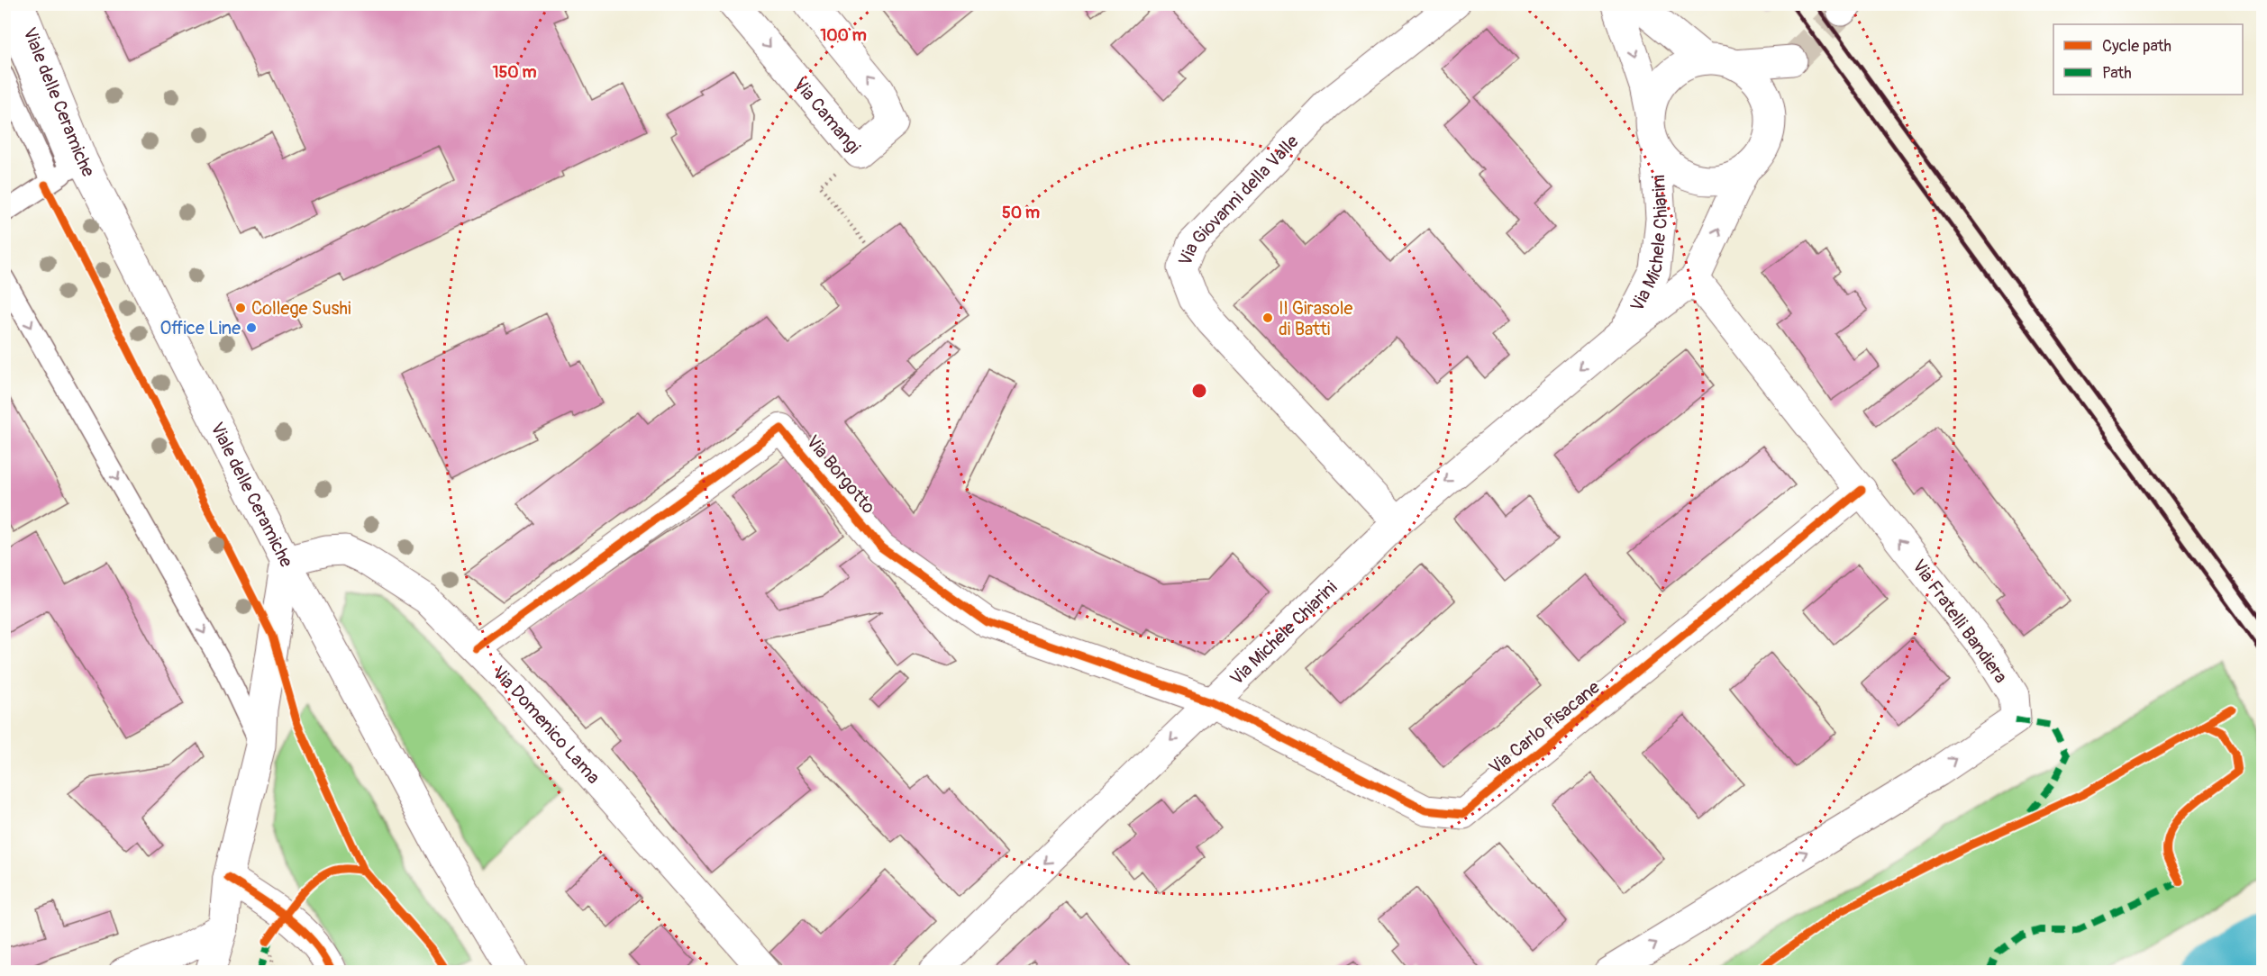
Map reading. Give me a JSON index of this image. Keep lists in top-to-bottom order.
{
  "streets": {
    "street": [
      "Viale delle Ceramiche",
      "Via Camangi",
      "Via Giovanni della Valle",
      "Via Michele Chiarini",
      "Via Borgotto",
      "Via Fratelli Bandiera",
      "Via Domenico Lama",
      "Via Carlo Pisacane"
    ]
  },
  "crossings": [
    ["Viale delle Ceramiche", "Via Domenico Lama"],
    ["Via Giovanni della Valle", "Via Michele Chiarini"],
    ["Via Michele Chiarini", "Via Borgotto"],
    ["Via Michele Chiarini", "Via Fratelli Bandiera"],
    ["Via Michele Chiarini", "Via Carlo Pisacane"],
    ["Via Borgotto", "Via Domenico Lama"],
    ["Via Borgotto", "Via Carlo Pisacane"],
    ["Via Fratelli Bandiera", "Via Carlo Pisacane"]
  ],
  "places": ["College Sushi", "Il Girasole di Batti", "Office Line"],
  "legend": ["Cycle path", "Path"],
  "rings": ["100 m", "150 m", "50 m"]
}
